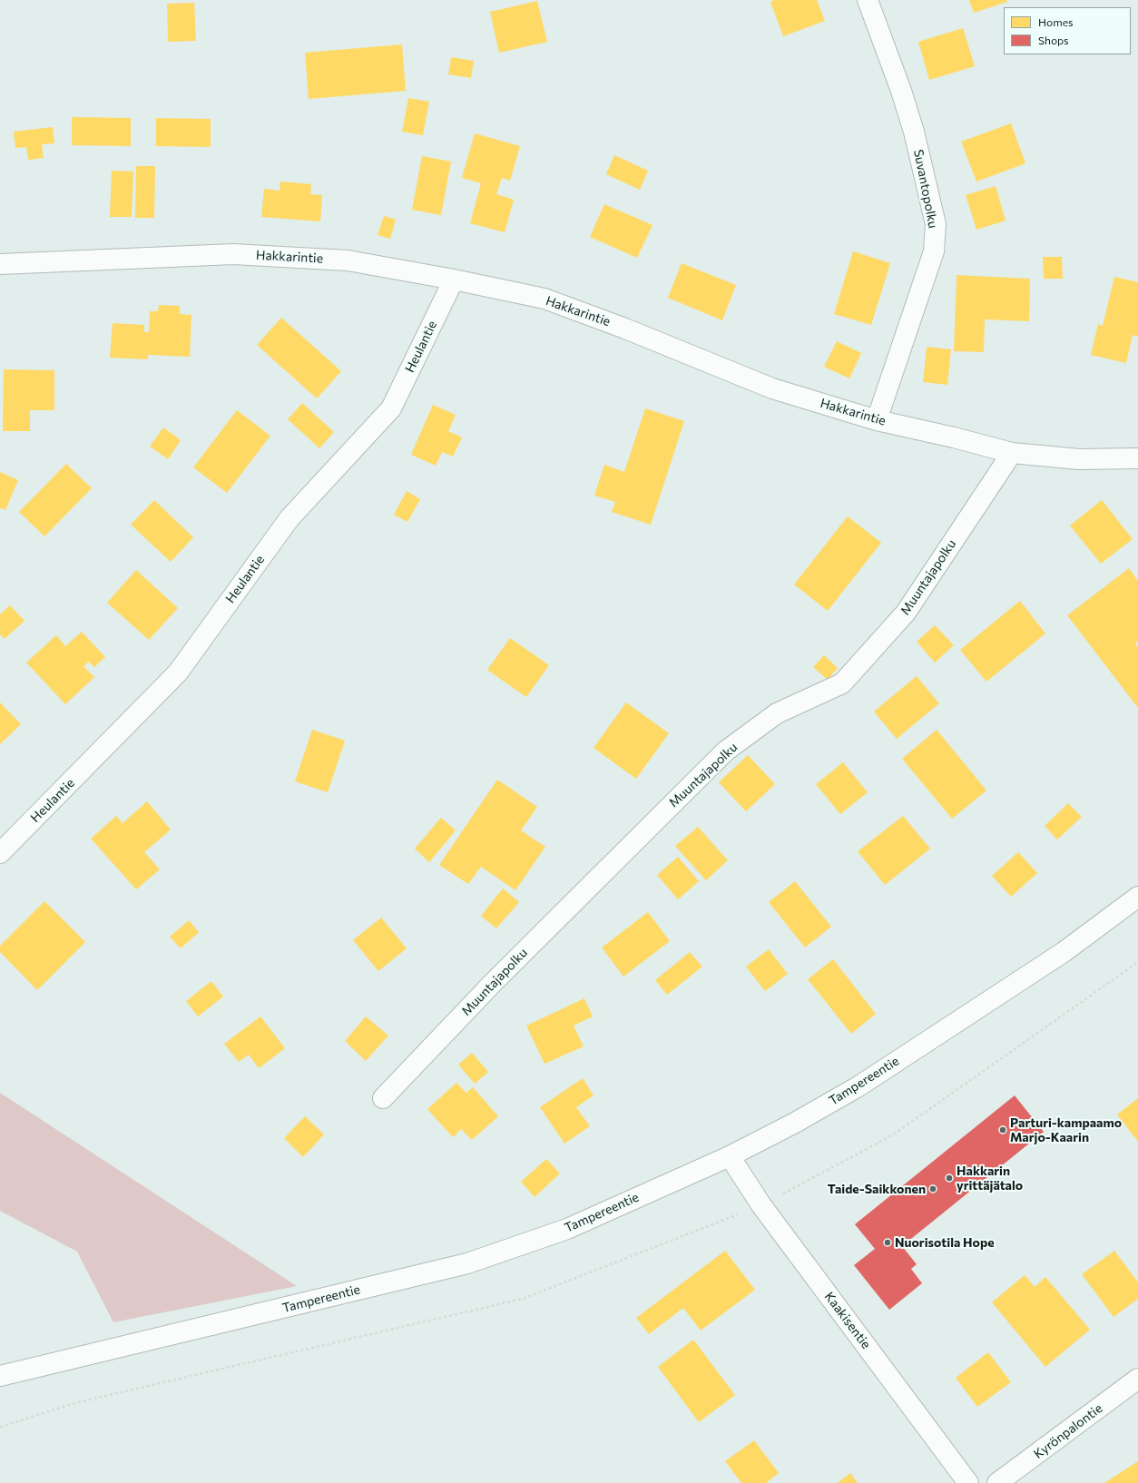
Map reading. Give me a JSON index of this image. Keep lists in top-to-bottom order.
{
  "streets": {
    "street": [
      "Suvantopolku",
      "Hakkarintie",
      "Heulantie",
      "Muuntajapolku",
      "Tampereentie",
      "Kaakisentie",
      "Kyrönpalontie"
    ]
  },
  "crossings": [
    ["Suvantopolku", "Hakkarintie"],
    ["Hakkarintie", "Heulantie"],
    ["Hakkarintie", "Muuntajapolku"],
    ["Tampereentie", "Kaakisentie"]
  ],
  "places": [
    "Parturi-kampaamo Marjo-Kaarin",
    "Hakkarin yrittäjätalo",
    "Taide-Saikkonen",
    "Nuorisotila Hope"
  ],
  "legend": ["Homes", "Shops"]
}
